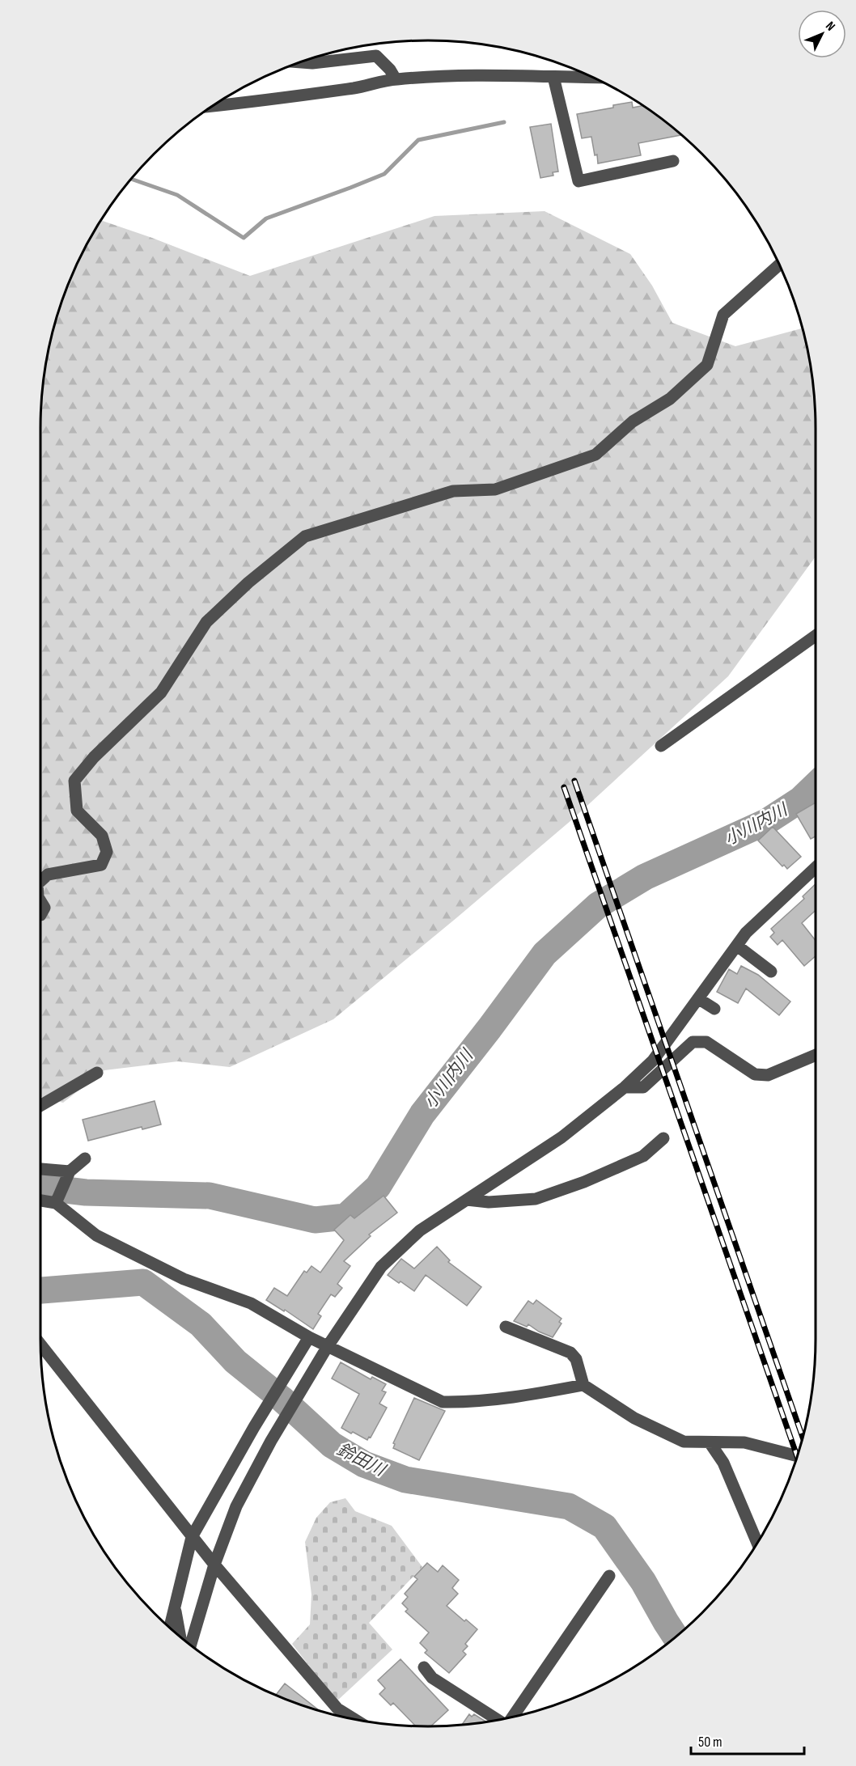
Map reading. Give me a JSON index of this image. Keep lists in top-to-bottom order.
{
  "water": ["小川内川", "鈴田川"],
  "scale_bar": "50 m",
  "north": "top right"
}
